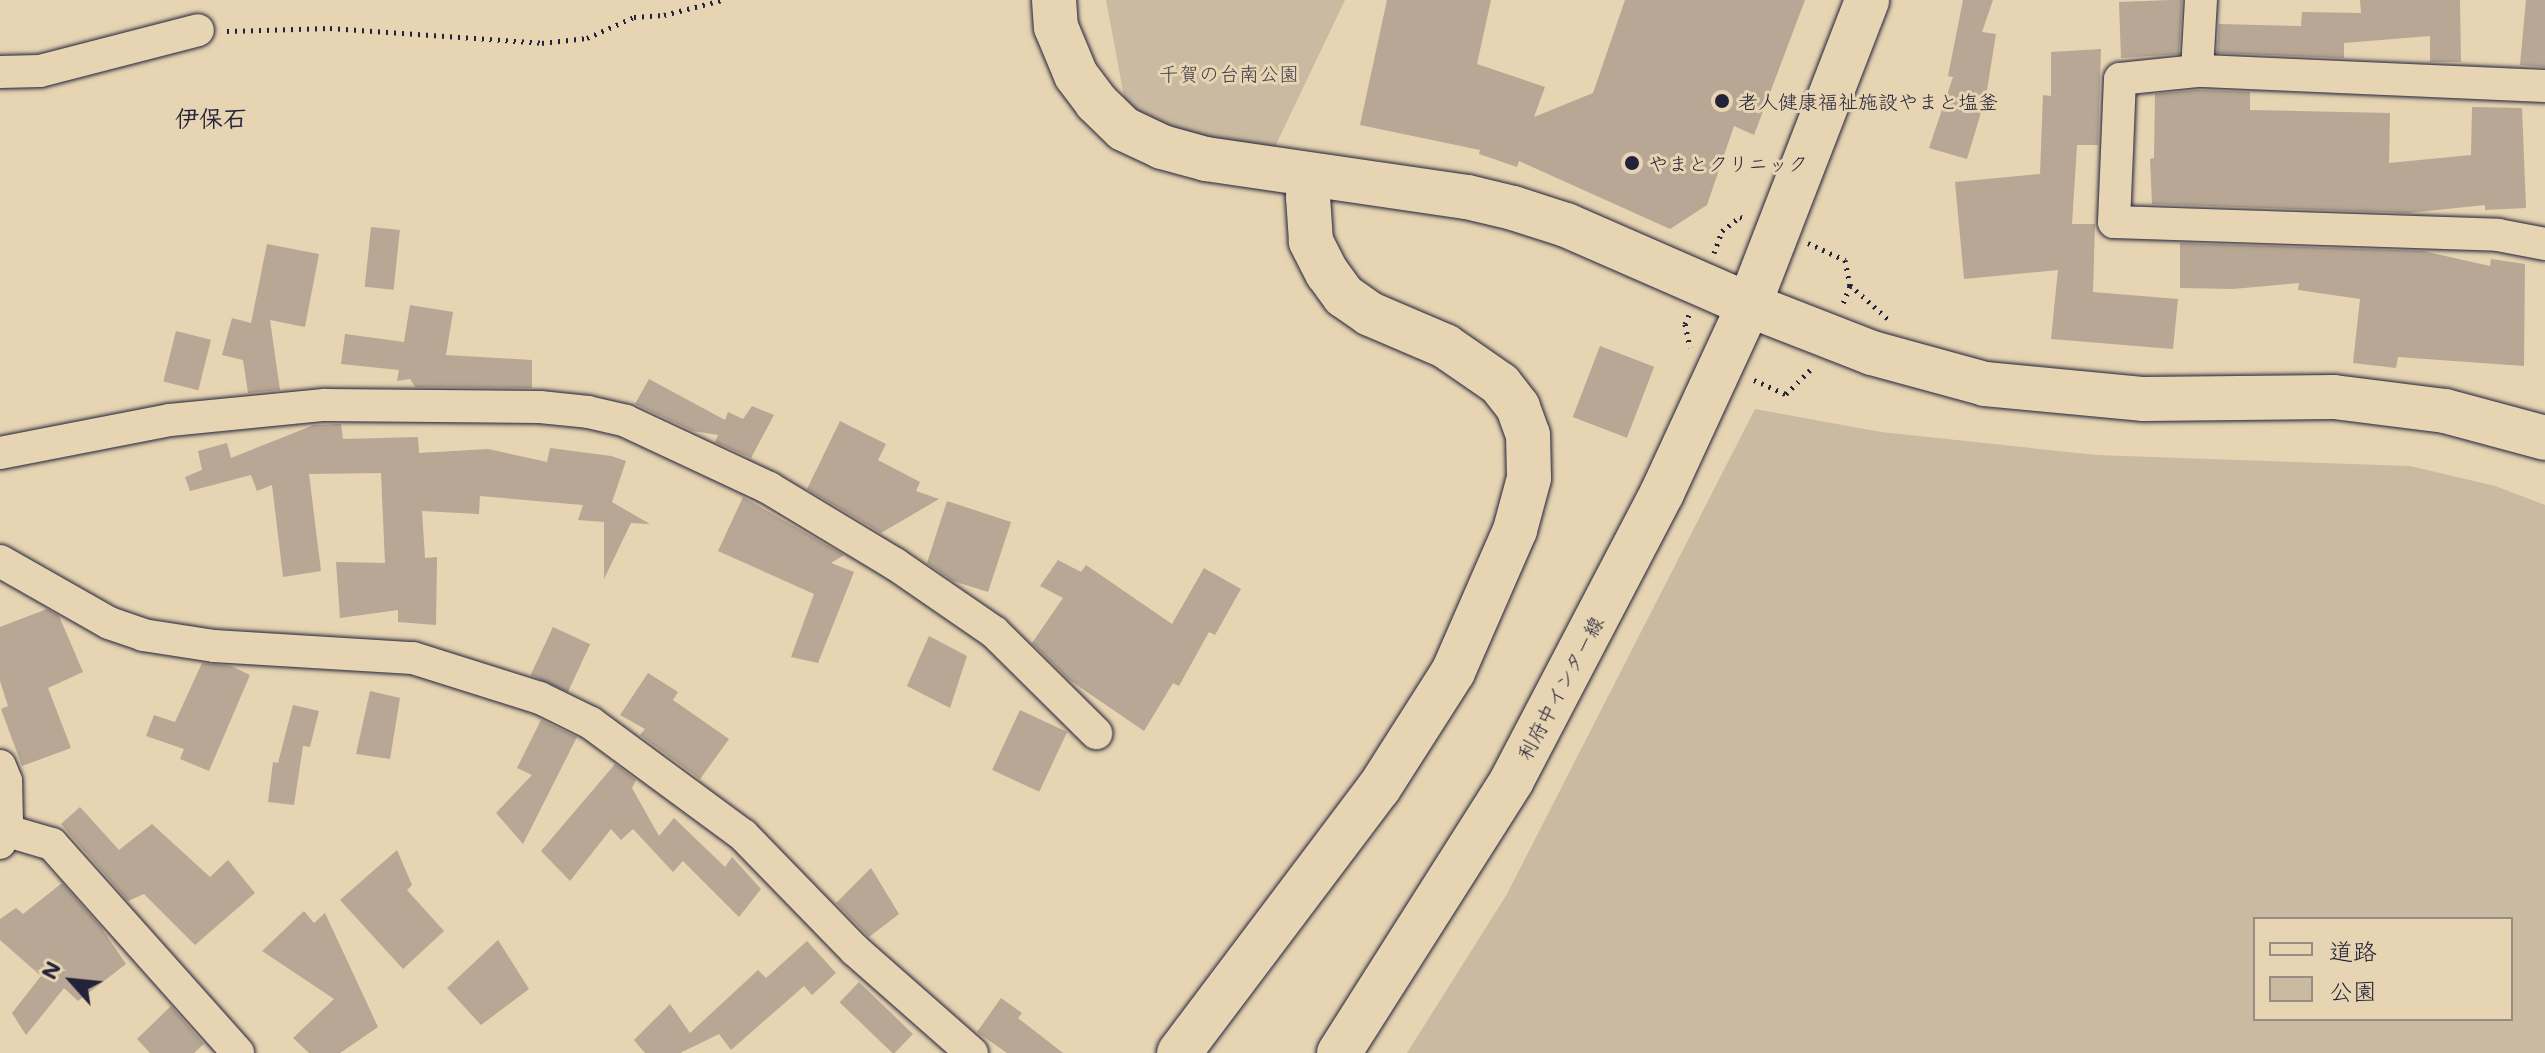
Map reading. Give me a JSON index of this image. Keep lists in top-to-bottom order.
{
  "streets": {
    "street": ["利府中インター線"]
  },
  "districts": ["伊保石"],
  "parks": ["千賀の台南公園"],
  "places": ["老人健康福祉施設やまと塩釜", "やまとクリニック"],
  "legend": ["道路", "公園"],
  "north": "top left"
}
